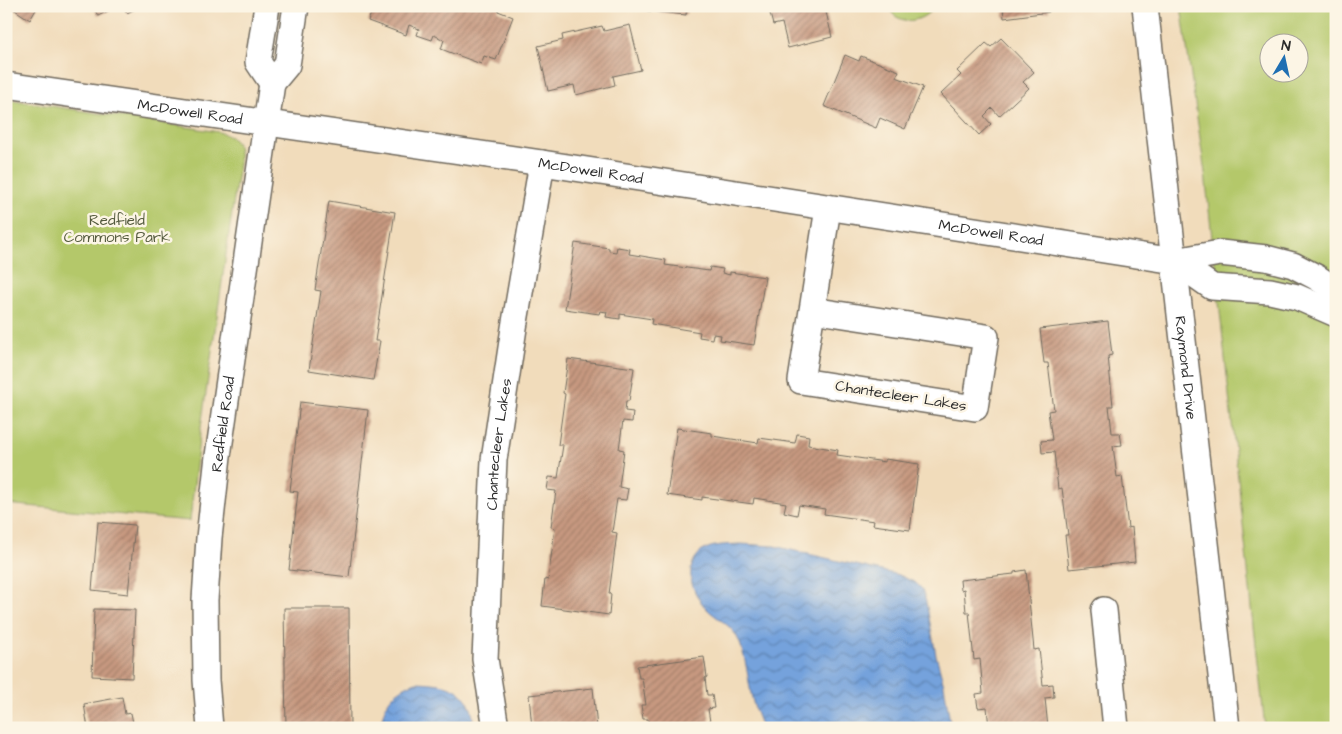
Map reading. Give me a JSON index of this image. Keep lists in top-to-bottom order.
{
  "streets": {
    "street": [
      "McDowell Road",
      "Raymond Drive",
      "Chantecleer Lakes",
      "Redfield Road"
    ]
  },
  "crossings": [
    ["McDowell Road", "Raymond Drive"],
    ["McDowell Road", "Chantecleer Lakes"],
    ["McDowell Road", "Redfield Road"]
  ],
  "parks": ["Redfield Commons Park"],
  "north": "top"
}
